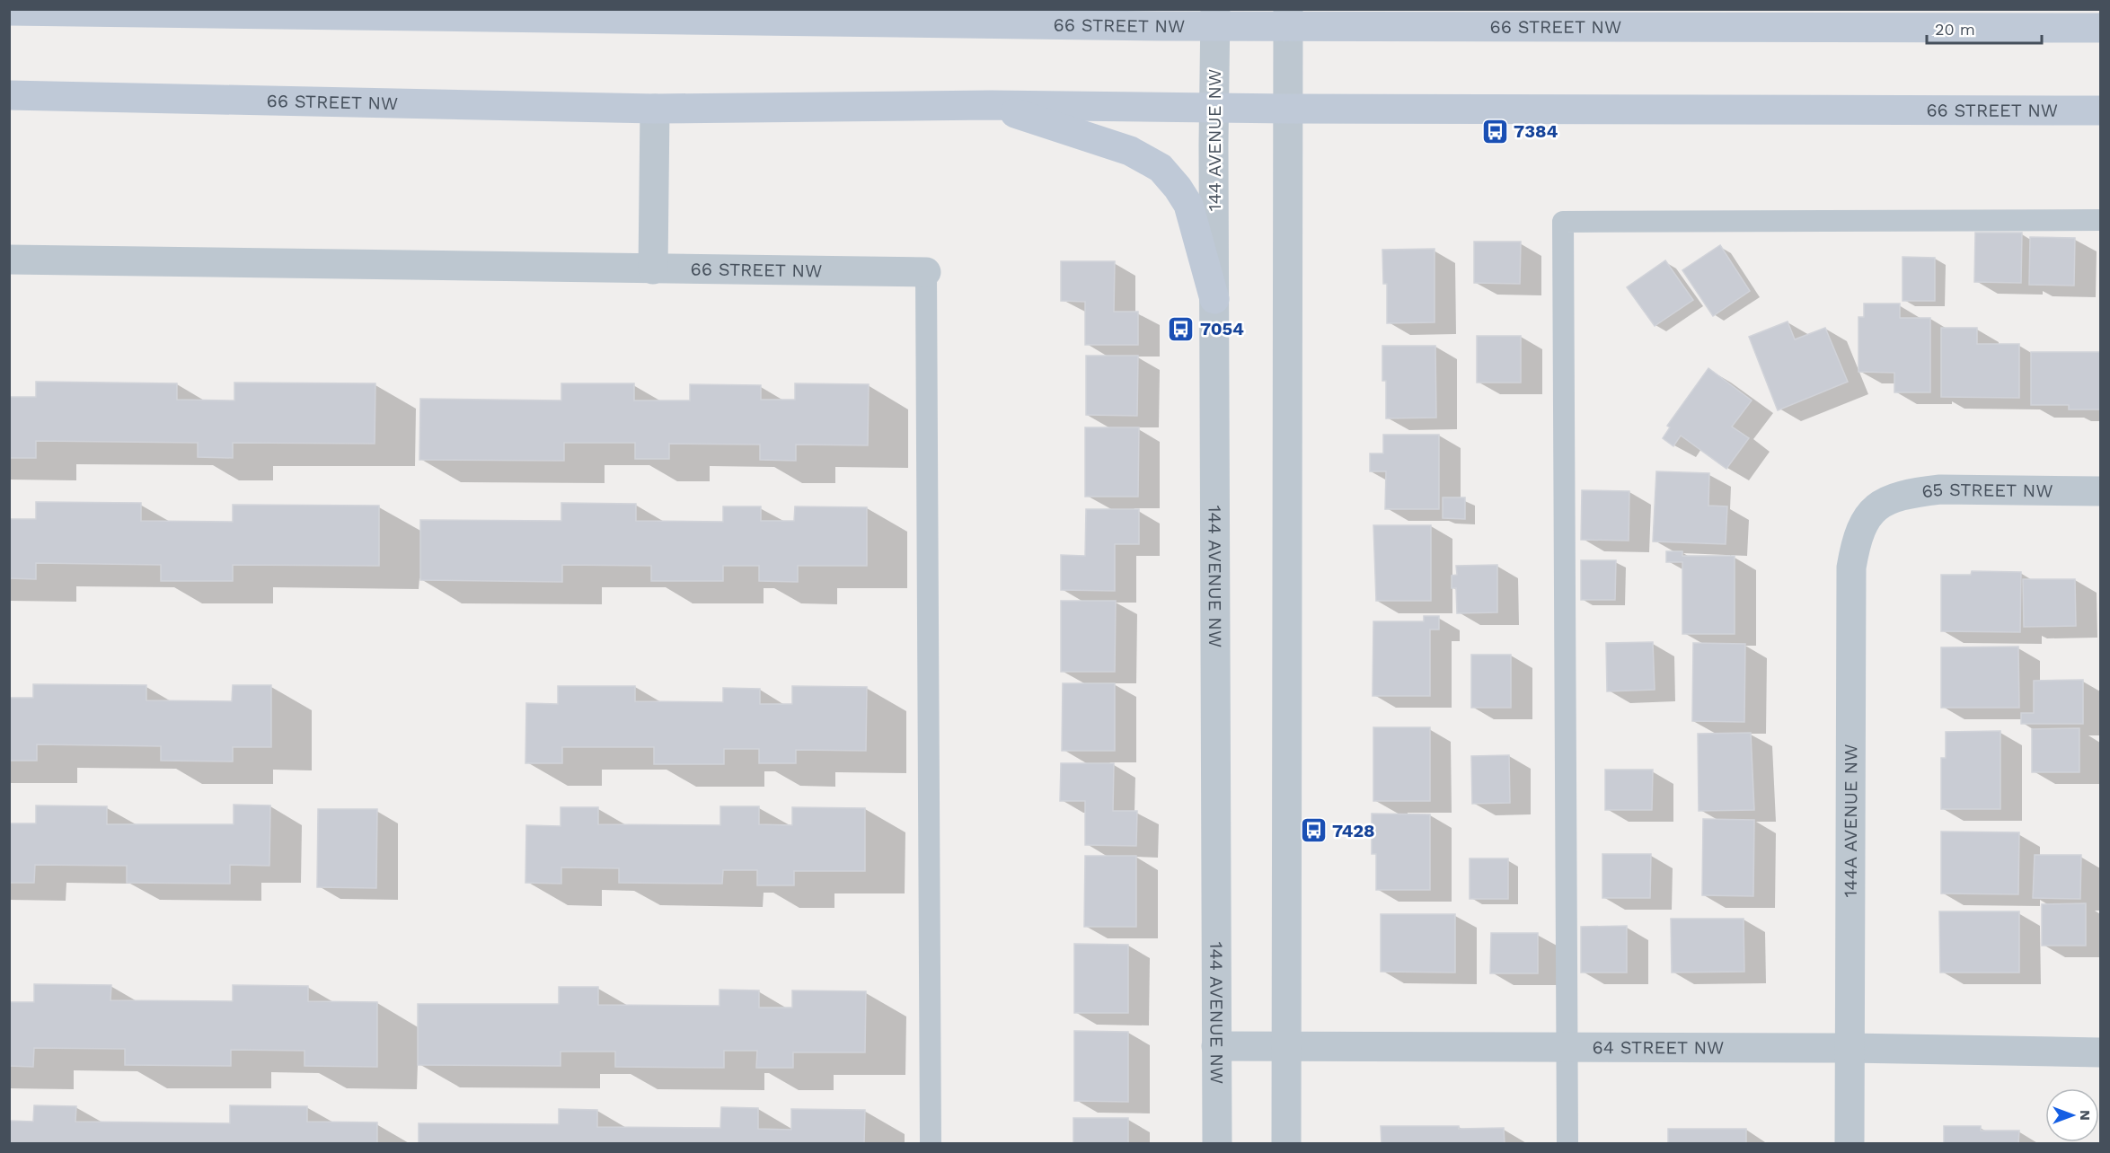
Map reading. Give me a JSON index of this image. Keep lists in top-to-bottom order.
{
  "streets": {
    "main road": ["66 STREET NW"],
    "street": [
      "144 AVENUE NW",
      "65 STREET NW",
      "144A AVENUE NW",
      "64 STREET NW"
    ]
  },
  "crossings": [
    ["66 STREET NW", "144 AVENUE NW"],
    ["144 AVENUE NW", "64 STREET NW"],
    ["65 STREET NW", "144A AVENUE NW"],
    ["144A AVENUE NW", "64 STREET NW"]
  ],
  "places": {
    "bus stop": ["7384", "7054", "7428"]
  },
  "scale_bar": "20 m",
  "north": "right"
}
